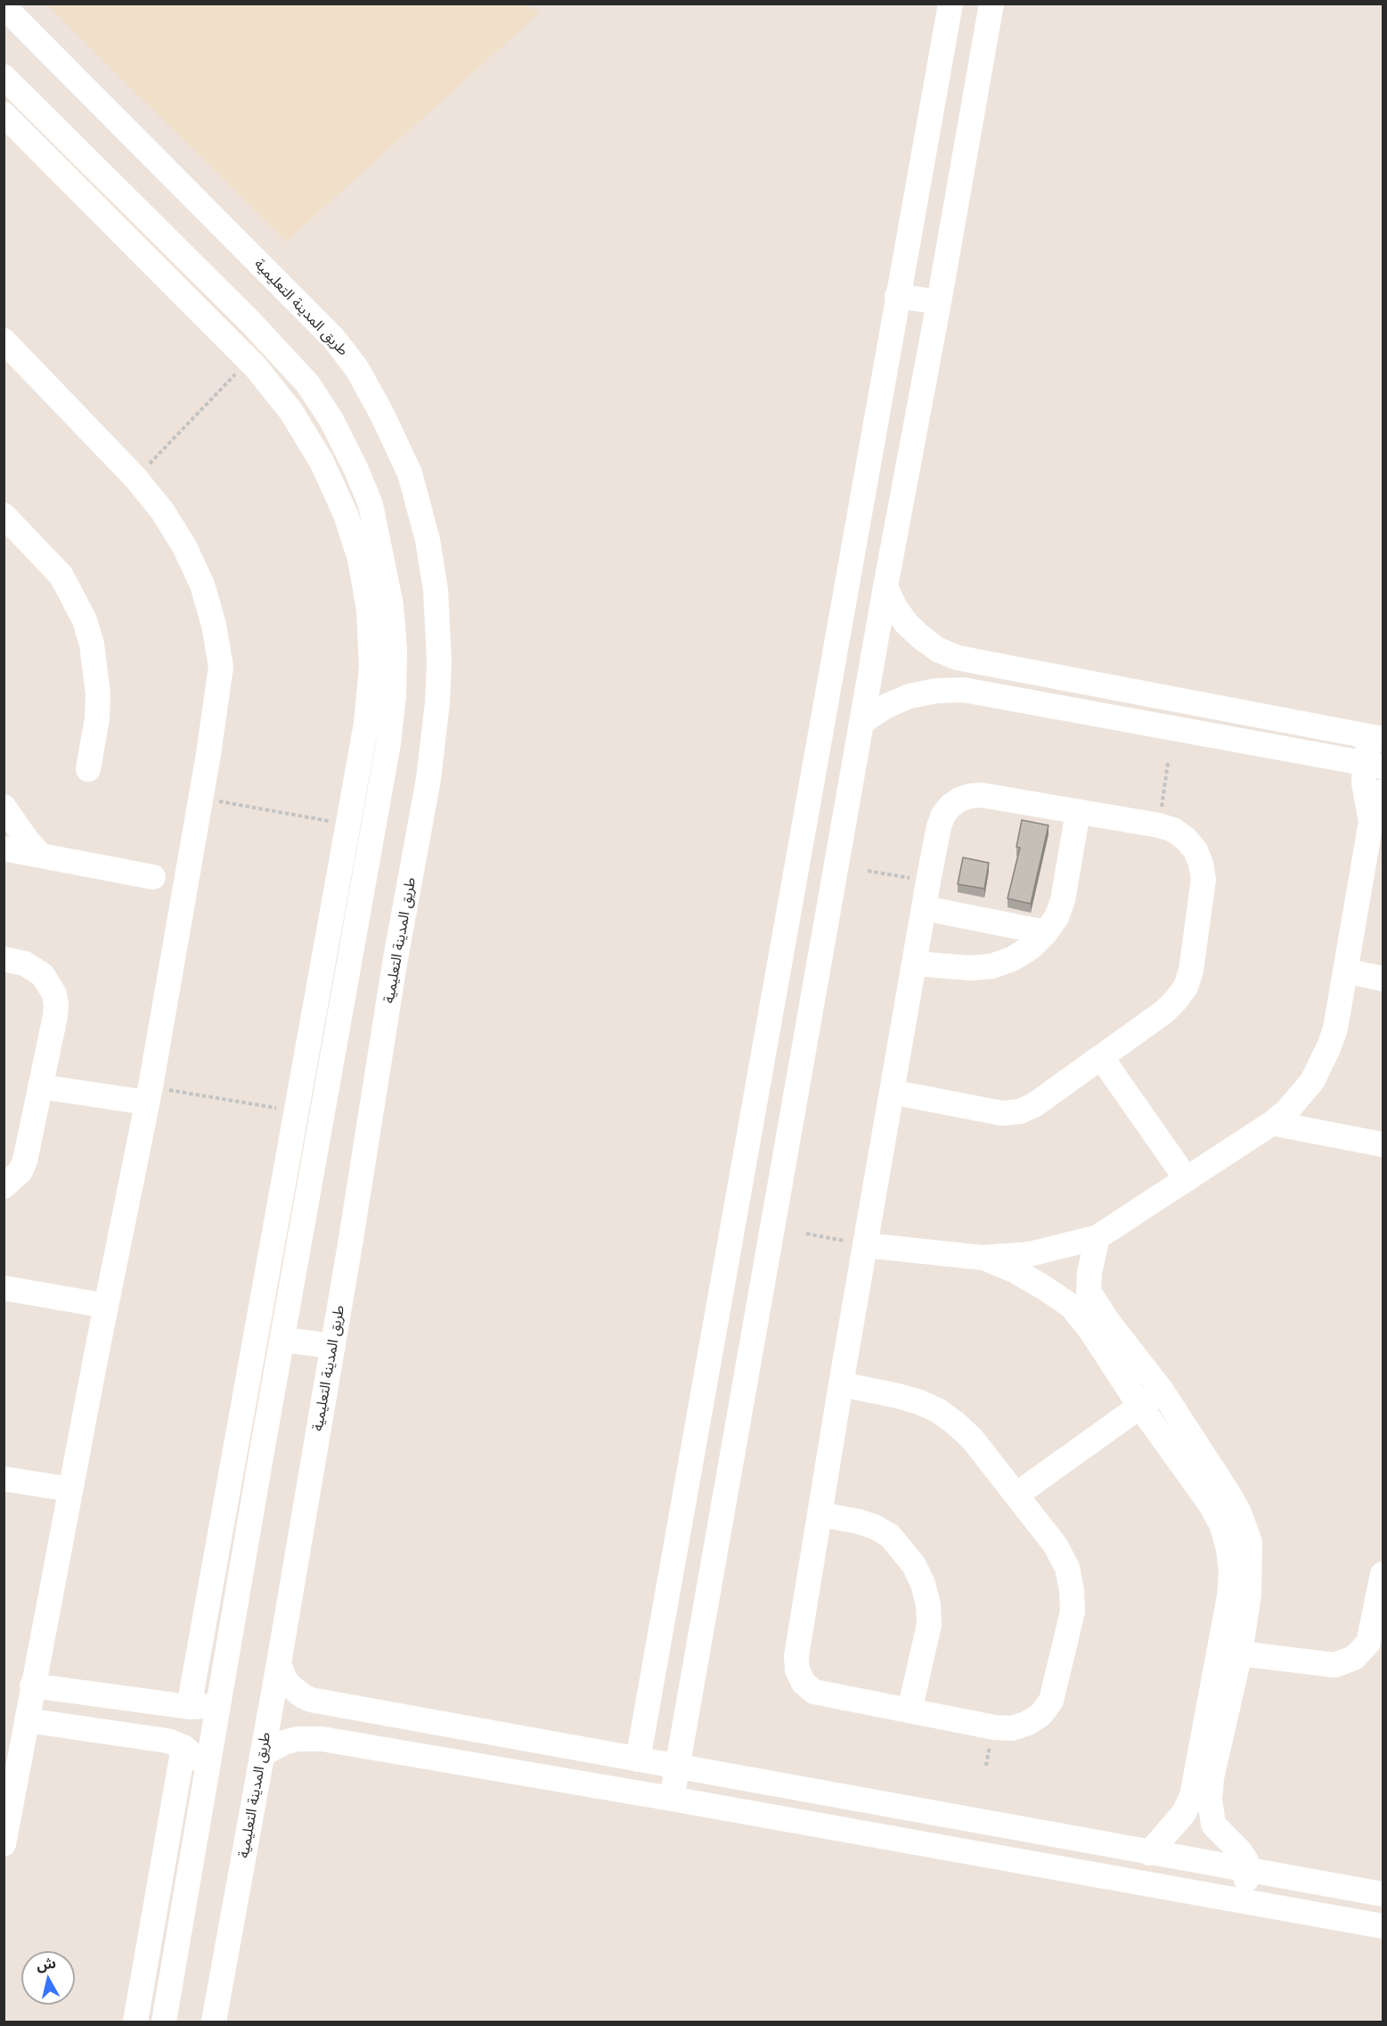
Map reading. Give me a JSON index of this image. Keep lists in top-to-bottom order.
{
  "streets": {
    "street": ["طريق المدينة التعليمية"]
  },
  "north": "top"
}
